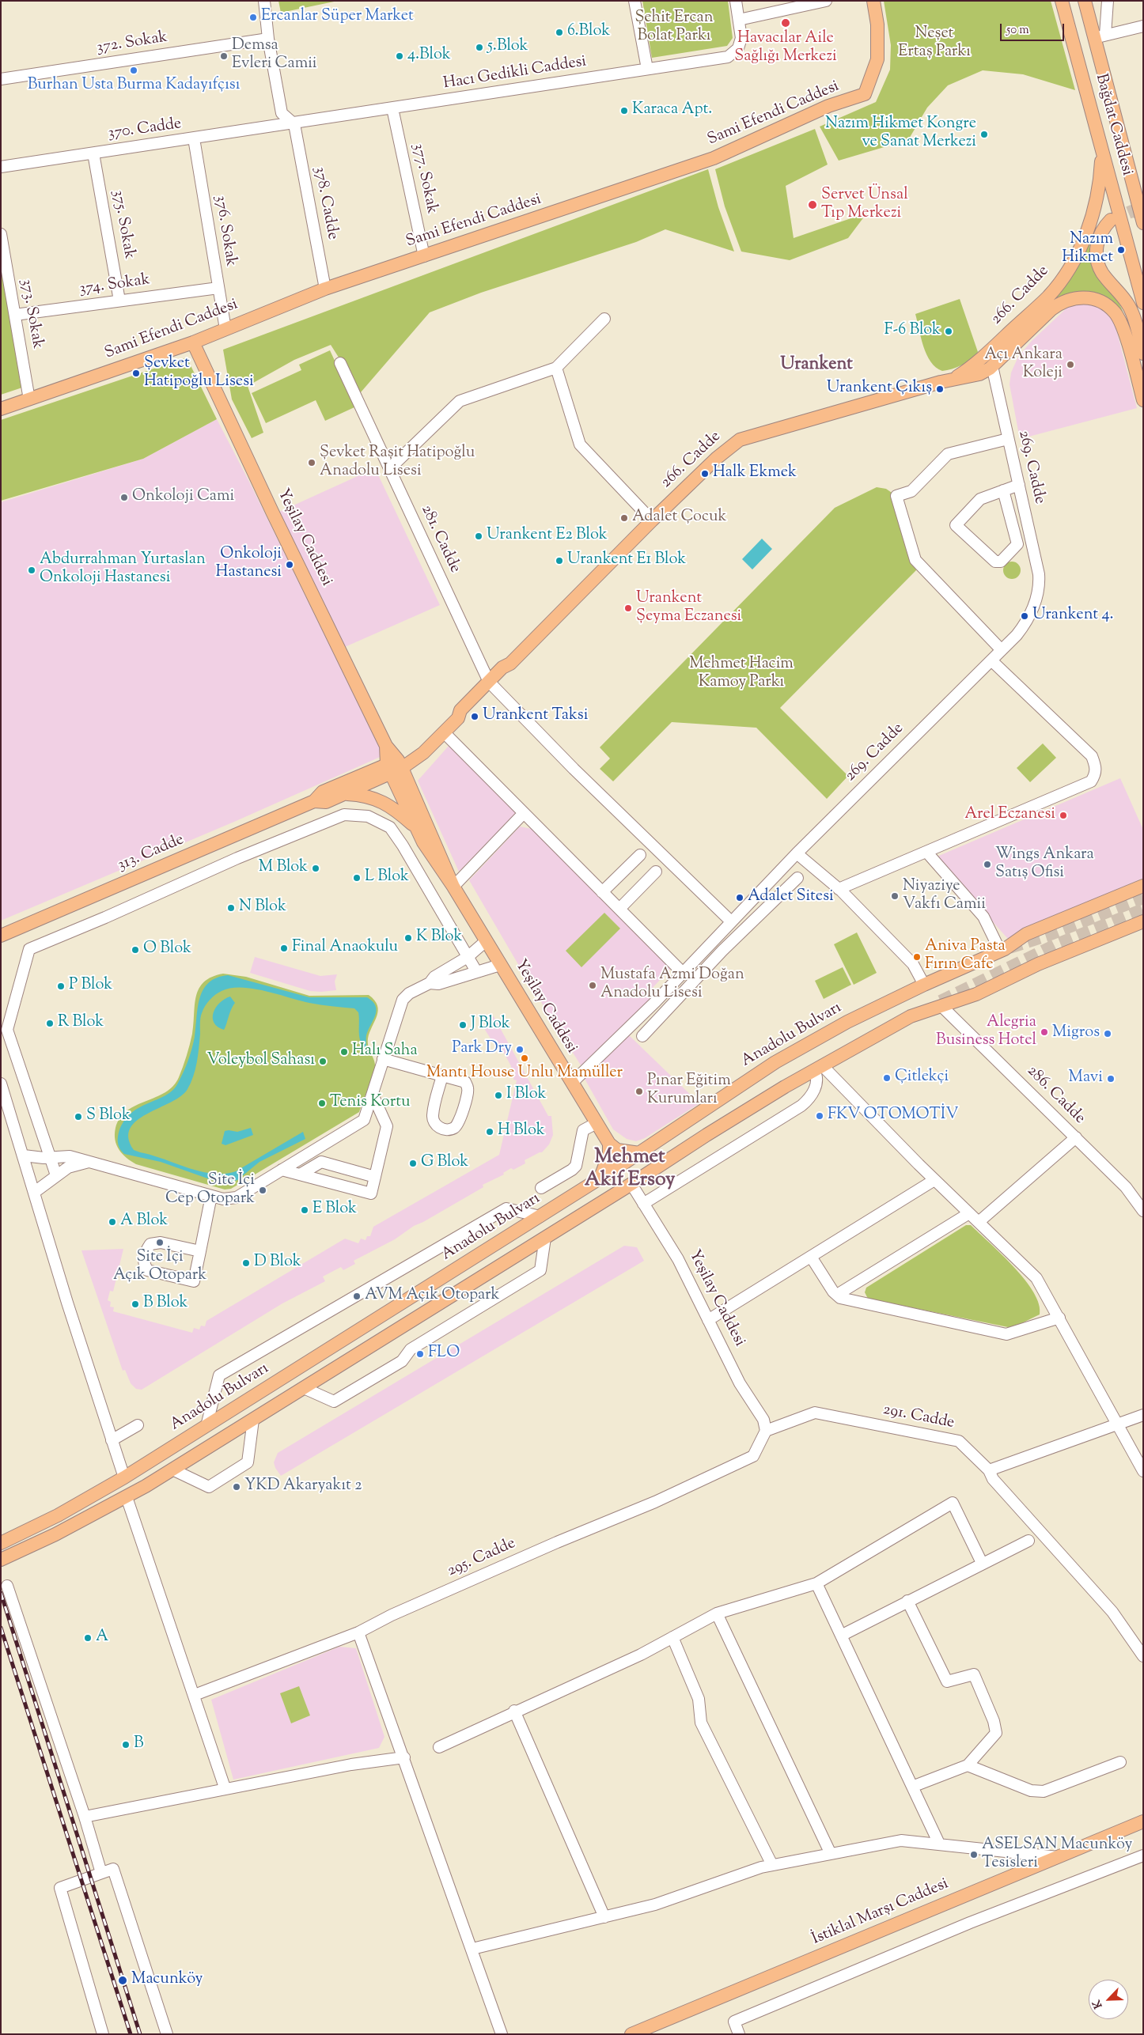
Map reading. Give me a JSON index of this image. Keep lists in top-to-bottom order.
{
  "streets": {
    "main road": [
      "Sami Efendi Caddesi",
      "Bağdat Caddesi",
      "266. Cadde",
      "Yeşilay Caddesi",
      "313. Cadde",
      "Anadolu Bulvarı",
      "İstiklal Marşı Caddesi"
    ],
    "street": [
      "372. Sokak",
      "Hacı Gedikli Caddesi",
      "370. Cadde",
      "377. Sokak",
      "378. Cadde",
      "375. Sokak",
      "376. Sokak",
      "374. Sokak",
      "373. Sokak",
      "269. Cadde",
      "281. Cadde",
      "286. Cadde",
      "291. Cadde",
      "295. Cadde"
    ]
  },
  "crossings": [
    ["Hacı Gedikli Caddesi", "370. Cadde"],
    ["Hacı Gedikli Caddesi", "377. Sokak"],
    ["Hacı Gedikli Caddesi", "378. Cadde"],
    ["Sami Efendi Caddesi", "377. Sokak"],
    ["Sami Efendi Caddesi", "378. Cadde"],
    ["Sami Efendi Caddesi", "376. Sokak"],
    ["Sami Efendi Caddesi", "373. Sokak"],
    ["Sami Efendi Caddesi", "Yeşilay Caddesi"],
    ["Bağdat Caddesi", "266. Cadde"],
    ["370. Cadde", "378. Cadde"],
    ["370. Cadde", "375. Sokak"],
    ["370. Cadde", "376. Sokak"],
    ["375. Sokak", "374. Sokak"],
    ["376. Sokak", "374. Sokak"],
    ["374. Sokak", "373. Sokak"],
    ["266. Cadde", "269. Cadde"],
    ["266. Cadde", "Yeşilay Caddesi"],
    ["266. Cadde", "281. Cadde"],
    ["266. Cadde", "313. Cadde"],
    ["269. Cadde", "Yeşilay Caddesi"],
    ["269. Cadde", "281. Cadde"],
    ["Yeşilay Caddesi", "313. Cadde"],
    ["Yeşilay Caddesi", "291. Cadde"],
    ["Yeşilay Caddesi", "295. Cadde"],
    ["291. Cadde", "295. Cadde"]
  ],
  "districts": ["Urankent", "Mehmet Akif Ersoy"],
  "parks": ["Şehit Ercan Bolat Parkı", "Neşet Ertaş Parkı", "Mehmet Hacim Kamoy Parkı"],
  "places": [
    "Ercanlar Süper Market",
    "Havacılar Aile Sağlığı Merkezi",
    "6.Blok",
    "5.Blok",
    "Demsa Evleri Camii",
    "4.Blok",
    "Burhan Usta Burma Kadayıfçısı",
    "Karaca Apt.",
    "Nazım Hikmet Kongre ve Sanat Merkezi",
    "Servet Ünsal Tıp Merkezi",
    "Nazım Hikmet",
    "F-6 Blok",
    "Açı Ankara Koleji",
    "Şevket Hatipoğlu Lisesi",
    "Urankent Çıkış",
    "Şevket Raşit Hatipoğlu Anadolu Lisesi",
    "Halk Ekmek",
    "Onkoloji Cami",
    "Adalet Çocuk",
    "Urankent E2 Blok",
    "Urankent E1 Blok",
    "Onkoloji Hastanesi",
    "Abdurrahman Yurtaslan Onkoloji Hastanesi",
    "Urankent Şeyma Eczanesi",
    "Urankent 4.",
    "Urankent Taksi",
    "Arel Eczanesi",
    "Wings Ankara Satış Ofisi",
    "M Blok",
    "L Blok",
    "Niyaziye Vakfı Camii",
    "Adalet Sitesi",
    "N Blok",
    "K Blok",
    "Final Anaokulu",
    "O Blok",
    "Aniva Pasta Fırın Cafe",
    "Mustafa Azmi Doğan Anadolu Lisesi",
    "P Blok",
    "R Blok",
    "J Blok",
    "Alegria Business Hotel",
    "Migros",
    "Park Dry",
    "Halı Saha",
    "Mantı House Unlu Mamüller",
    "Voleybol Sahası",
    "Çitlekçi",
    "Mavi",
    "Pınar Eğitim Kurumları",
    "I Blok",
    "Tenis Kortu",
    "FKV OTOMOTİV",
    "S Blok",
    "H Blok",
    "G Blok",
    "Site İçi Cep Otopark",
    "E Blok",
    "A Blok",
    "Site İçi Açık Otopark",
    "D Blok",
    "AVM Açık Otopark",
    "B Blok",
    "FLO",
    "YKD Akaryakıt 2",
    "A",
    "B",
    "ASELSAN Macunköy Tesisleri",
    "Macunköy"
  ],
  "scale_bar": "50 m",
  "north": "bottom left"
}
